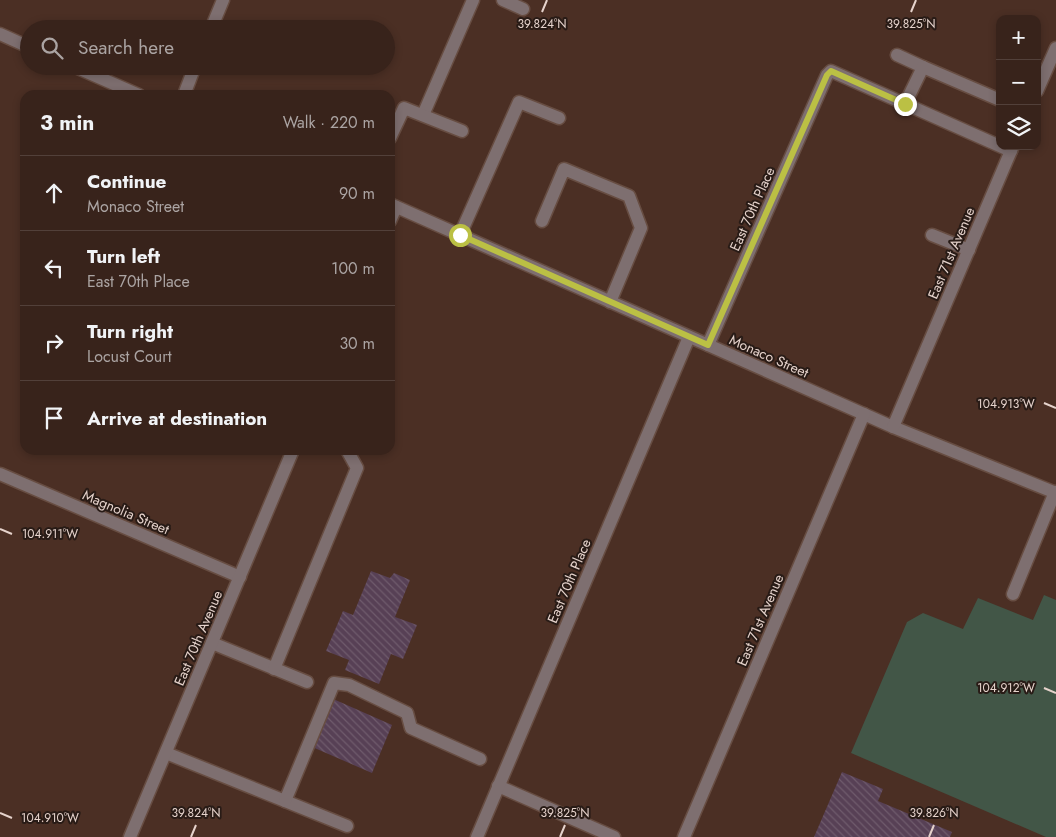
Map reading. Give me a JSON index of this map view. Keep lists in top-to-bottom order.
{
  "streets": {
    "street": [
      "East 70th Place",
      "East 71st Avenue",
      "Monaco Street",
      "Magnolia Street",
      "East 70th Avenue"
    ]
  },
  "crossings": [
    ["East 70th Place", "Monaco Street"],
    ["East 71st Avenue", "Monaco Street"],
    ["Magnolia Street", "East 70th Avenue"]
  ],
  "page": {
    "map_buttons": ["+", "−"],
    "search": "Search here",
    "heading": ["3 min", "Walk · 220 m"],
    "list": [
      ["Continue", "Monaco Street", "90 m"],
      ["Turn left", "East 70th Place", "100 m"],
      ["Turn right", "Locust Court", "30 m"],
      "Arrive at destination"
    ]
  },
  "coordinates": [
    "39.824°N",
    "39.825°N",
    "104.913°W",
    "104.911°W",
    "104.912°W",
    "39.826°N",
    "104.910°W"
  ]
}
